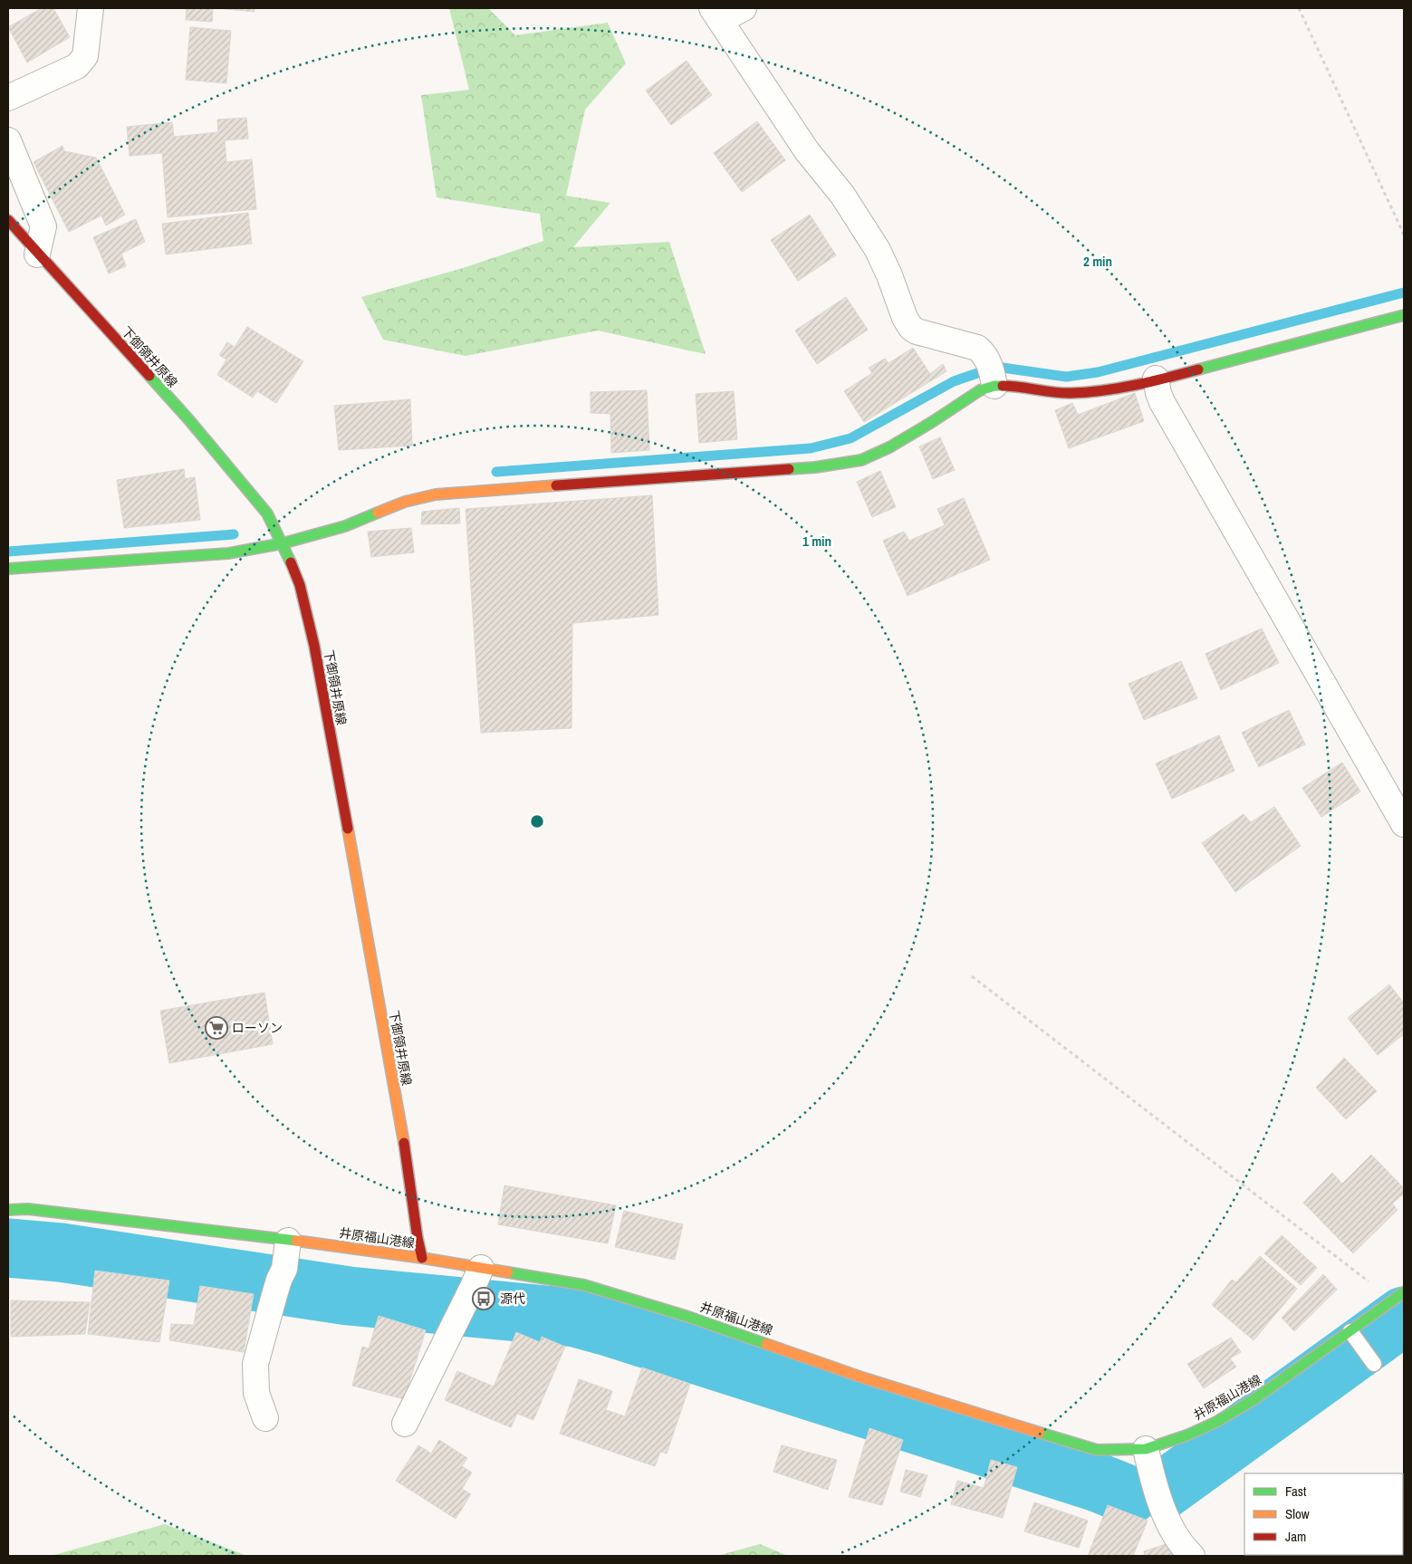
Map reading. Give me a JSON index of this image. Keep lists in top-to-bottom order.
{
  "streets": {
    "main road": ["下御領井原線", "井原福山港線"]
  },
  "crossings": [
    ["下御領井原線", "井原福山港線"]
  ],
  "places": {
    "supermarket": ["ローソン"],
    "bus stop": ["源代"]
  },
  "legend": ["Fast", "Slow", "Jam"],
  "rings": ["2 min", "1 min"]
}
